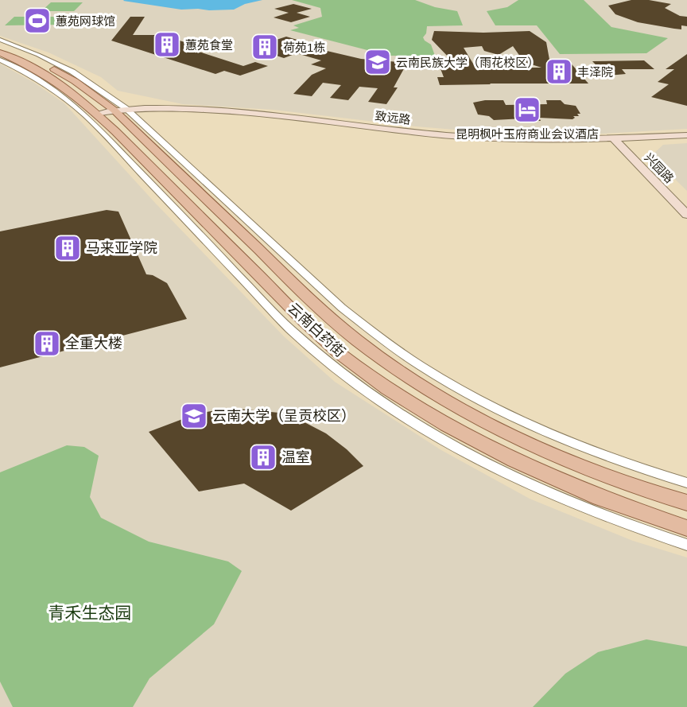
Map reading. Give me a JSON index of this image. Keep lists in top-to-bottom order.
{
  "streets": {
    "main road": ["致远路", "兴园路", "云南白药街"]
  },
  "crossings": [
    ["致远路", "兴园路"],
    ["致远路", "云南白药街"]
  ],
  "parks": ["青禾生态园"],
  "places": {
    "sports": ["蕙苑网球馆"],
    "building": [
      "蕙苑食堂",
      "荷苑1栋",
      "丰泽院",
      "马来亚学院",
      "全重大楼",
      "温室"
    ],
    "school or university": ["云南民族大学（雨花校区）", "云南大学（呈贡校区）"],
    "hotel": ["昆明枫叶玉府商业会议酒店"]
  }
}
